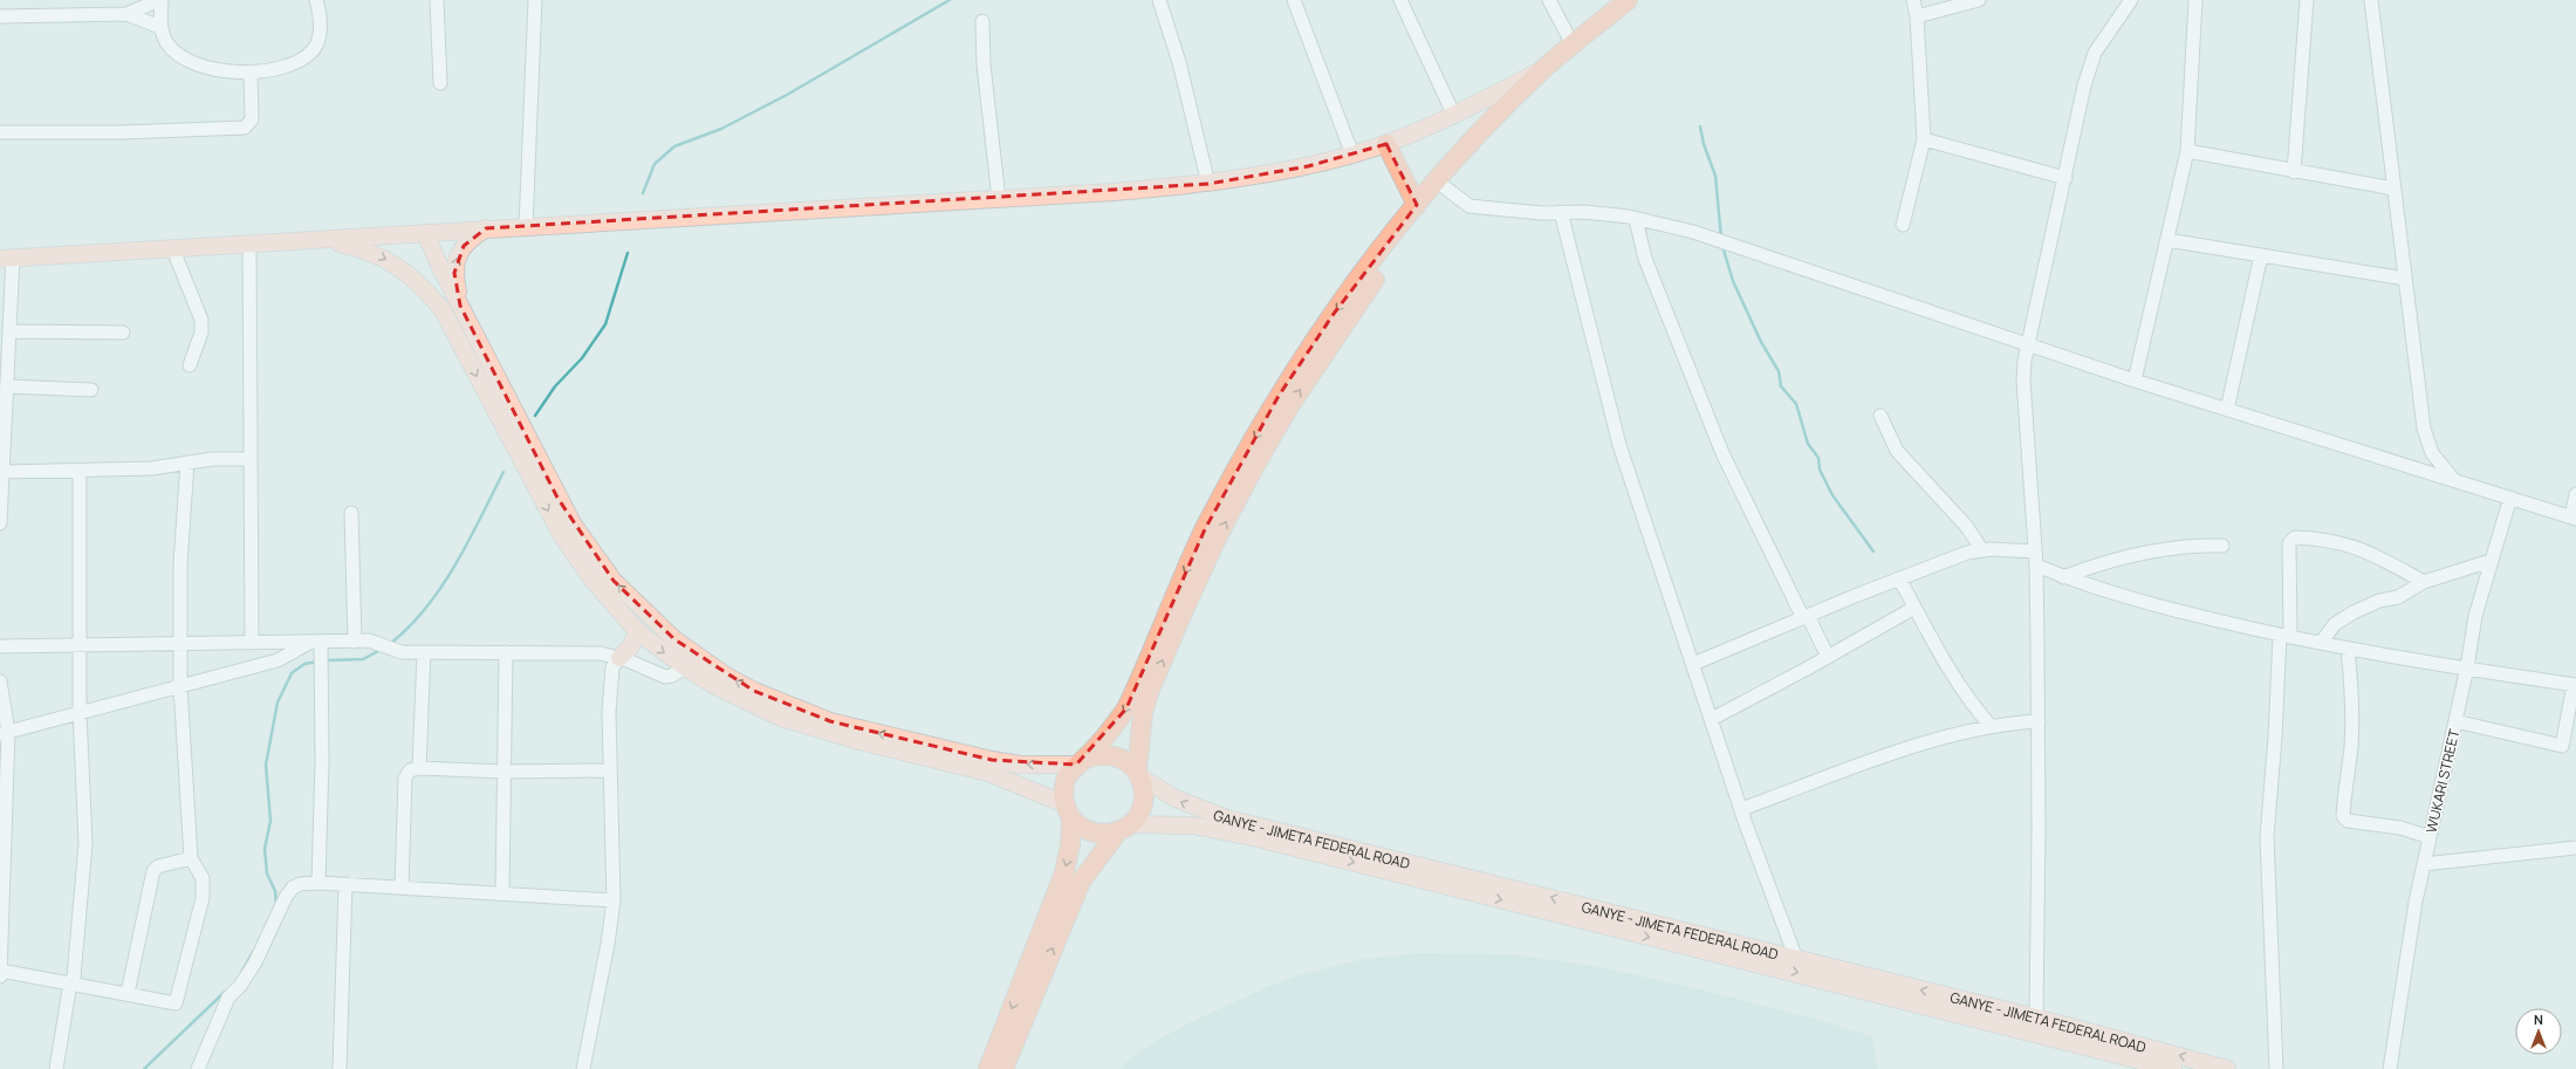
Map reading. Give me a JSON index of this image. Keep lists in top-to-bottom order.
{
  "streets": {
    "main road": ["GANYE - JIMETA FEDERAL ROAD"],
    "street": ["WUKARI STREET"]
  },
  "north": "top"
}
